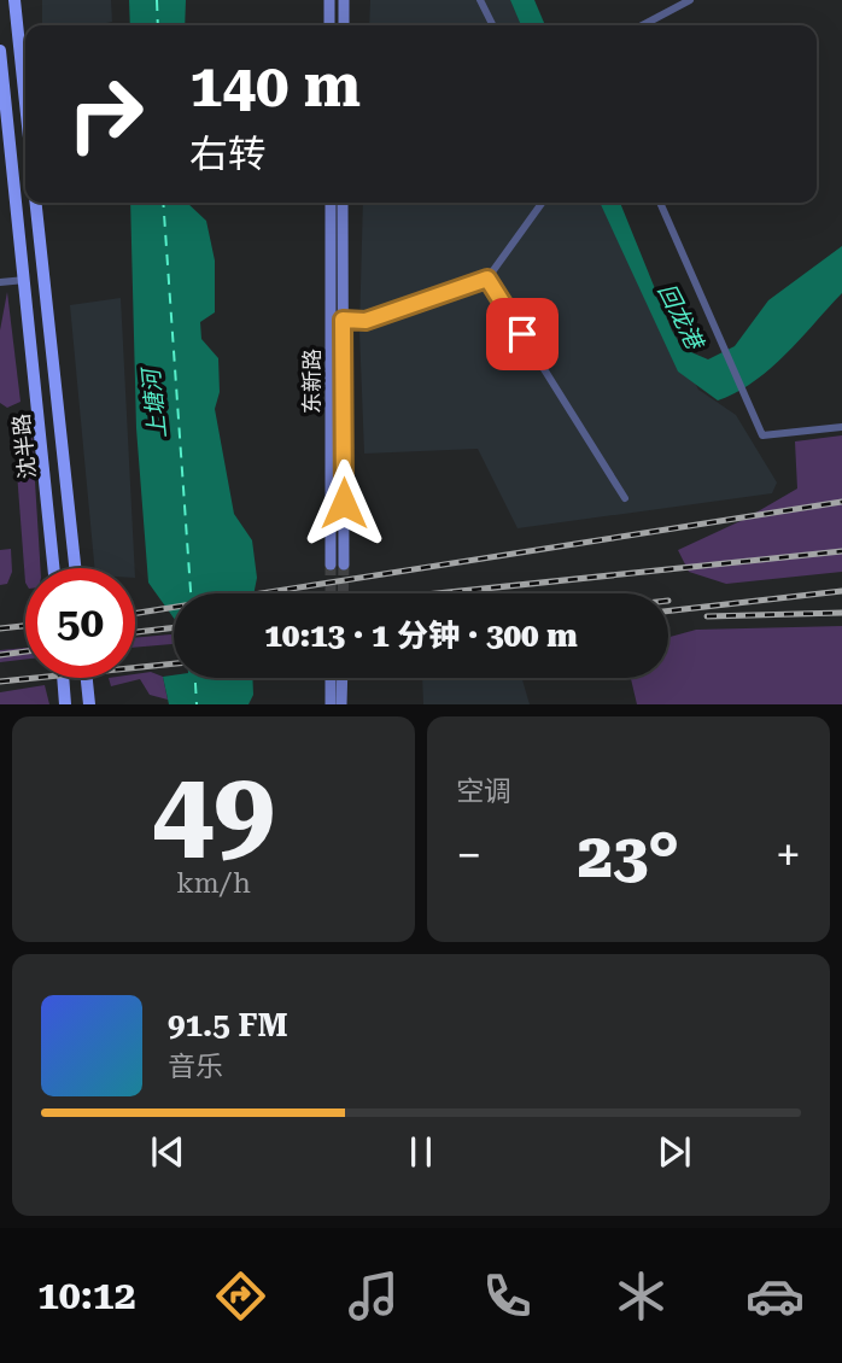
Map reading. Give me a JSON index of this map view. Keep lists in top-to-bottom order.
{
  "streets": {
    "main road": ["东新路", "沈半路"]
  },
  "water": ["回龙港", "上塘河"],
  "page": {
    "turn": ["140 m", "右转"],
    "limit": "50",
    "trip": "10:13 · 1 分钟 · 300 m",
    "tile": [
      ["49", "km/h"],
      "空调"
    ],
    "heat": ["−", "23°", "+"],
    "song": ["91.5 FM", "音乐"],
    "tabs": "10:12"
  }
}
